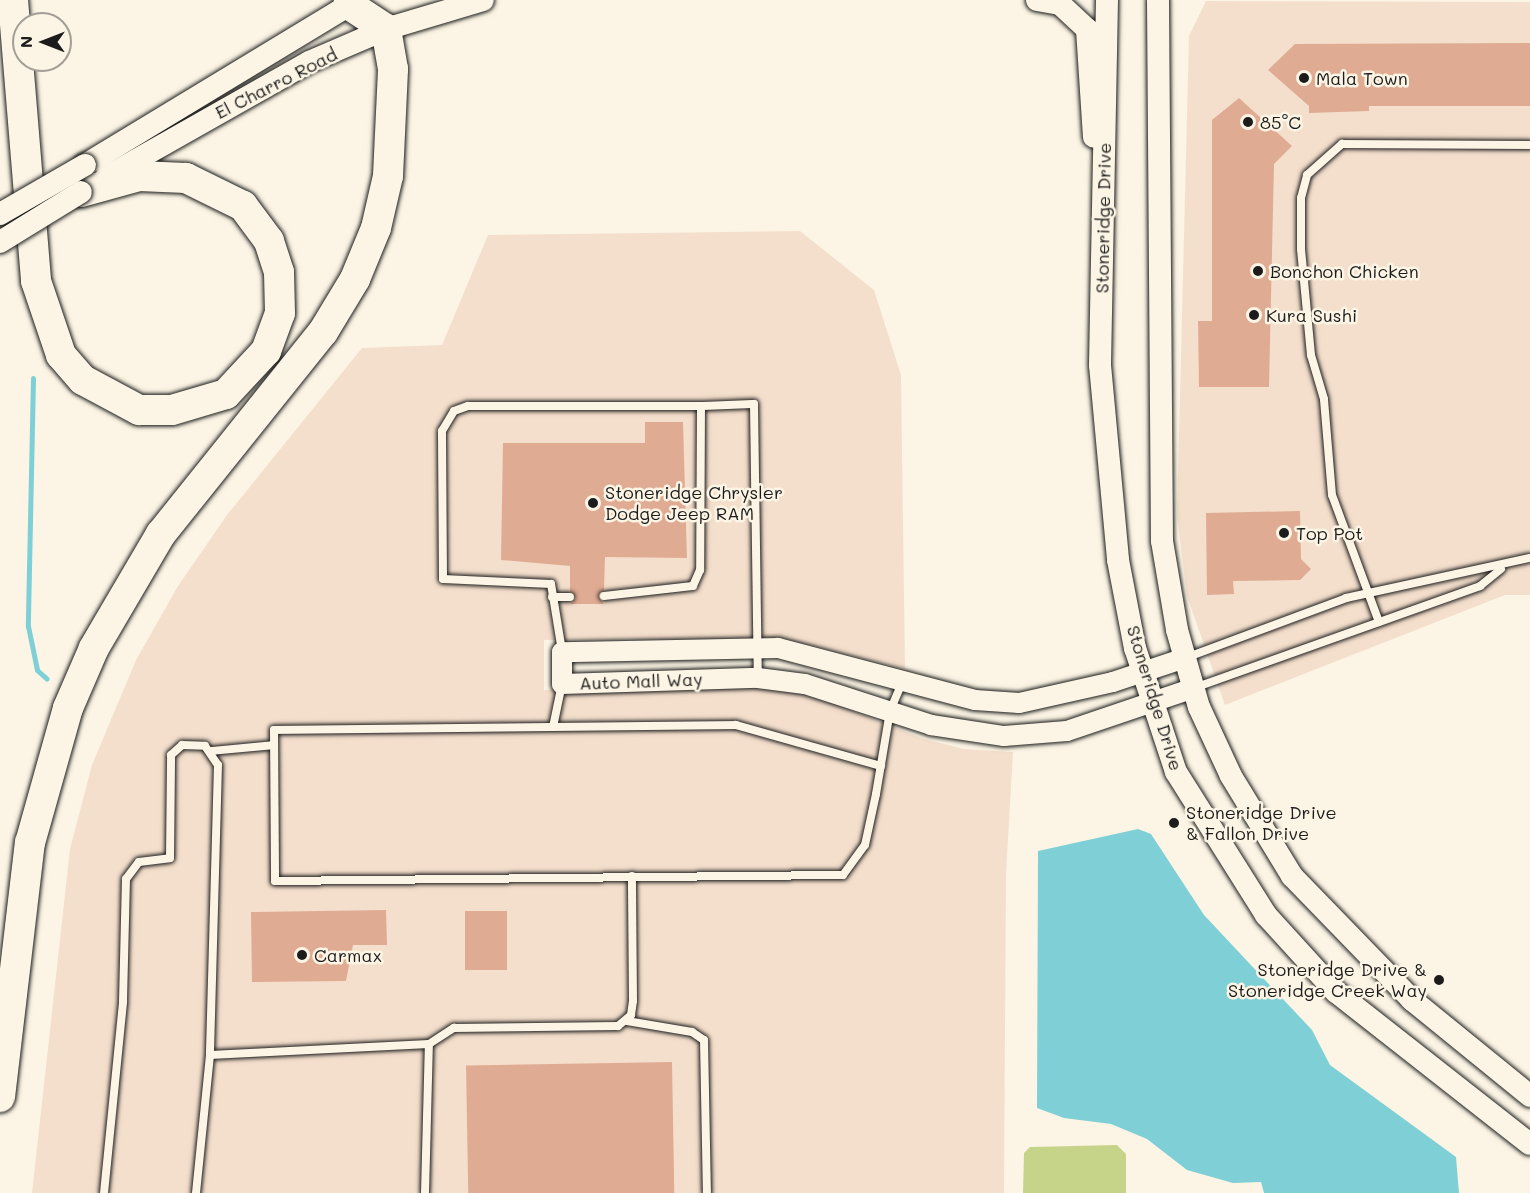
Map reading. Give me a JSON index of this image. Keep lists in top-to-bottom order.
{
  "streets": {
    "main road": ["El Charro Road", "Stoneridge Drive"],
    "street": ["Auto Mall Way"]
  },
  "crossings": [
    ["Stoneridge Drive", "Auto Mall Way"]
  ],
  "places": [
    "Mala Town",
    "85°C",
    "Bonchon Chicken",
    "Kura Sushi",
    "Stoneridge Chrysler Dodge Jeep RAM",
    "Top Pot",
    "Stoneridge Drive & Fallon Drive",
    "Carmax",
    "Stoneridge Drive & Stoneridge Creek Way"
  ],
  "north": "left"
}
